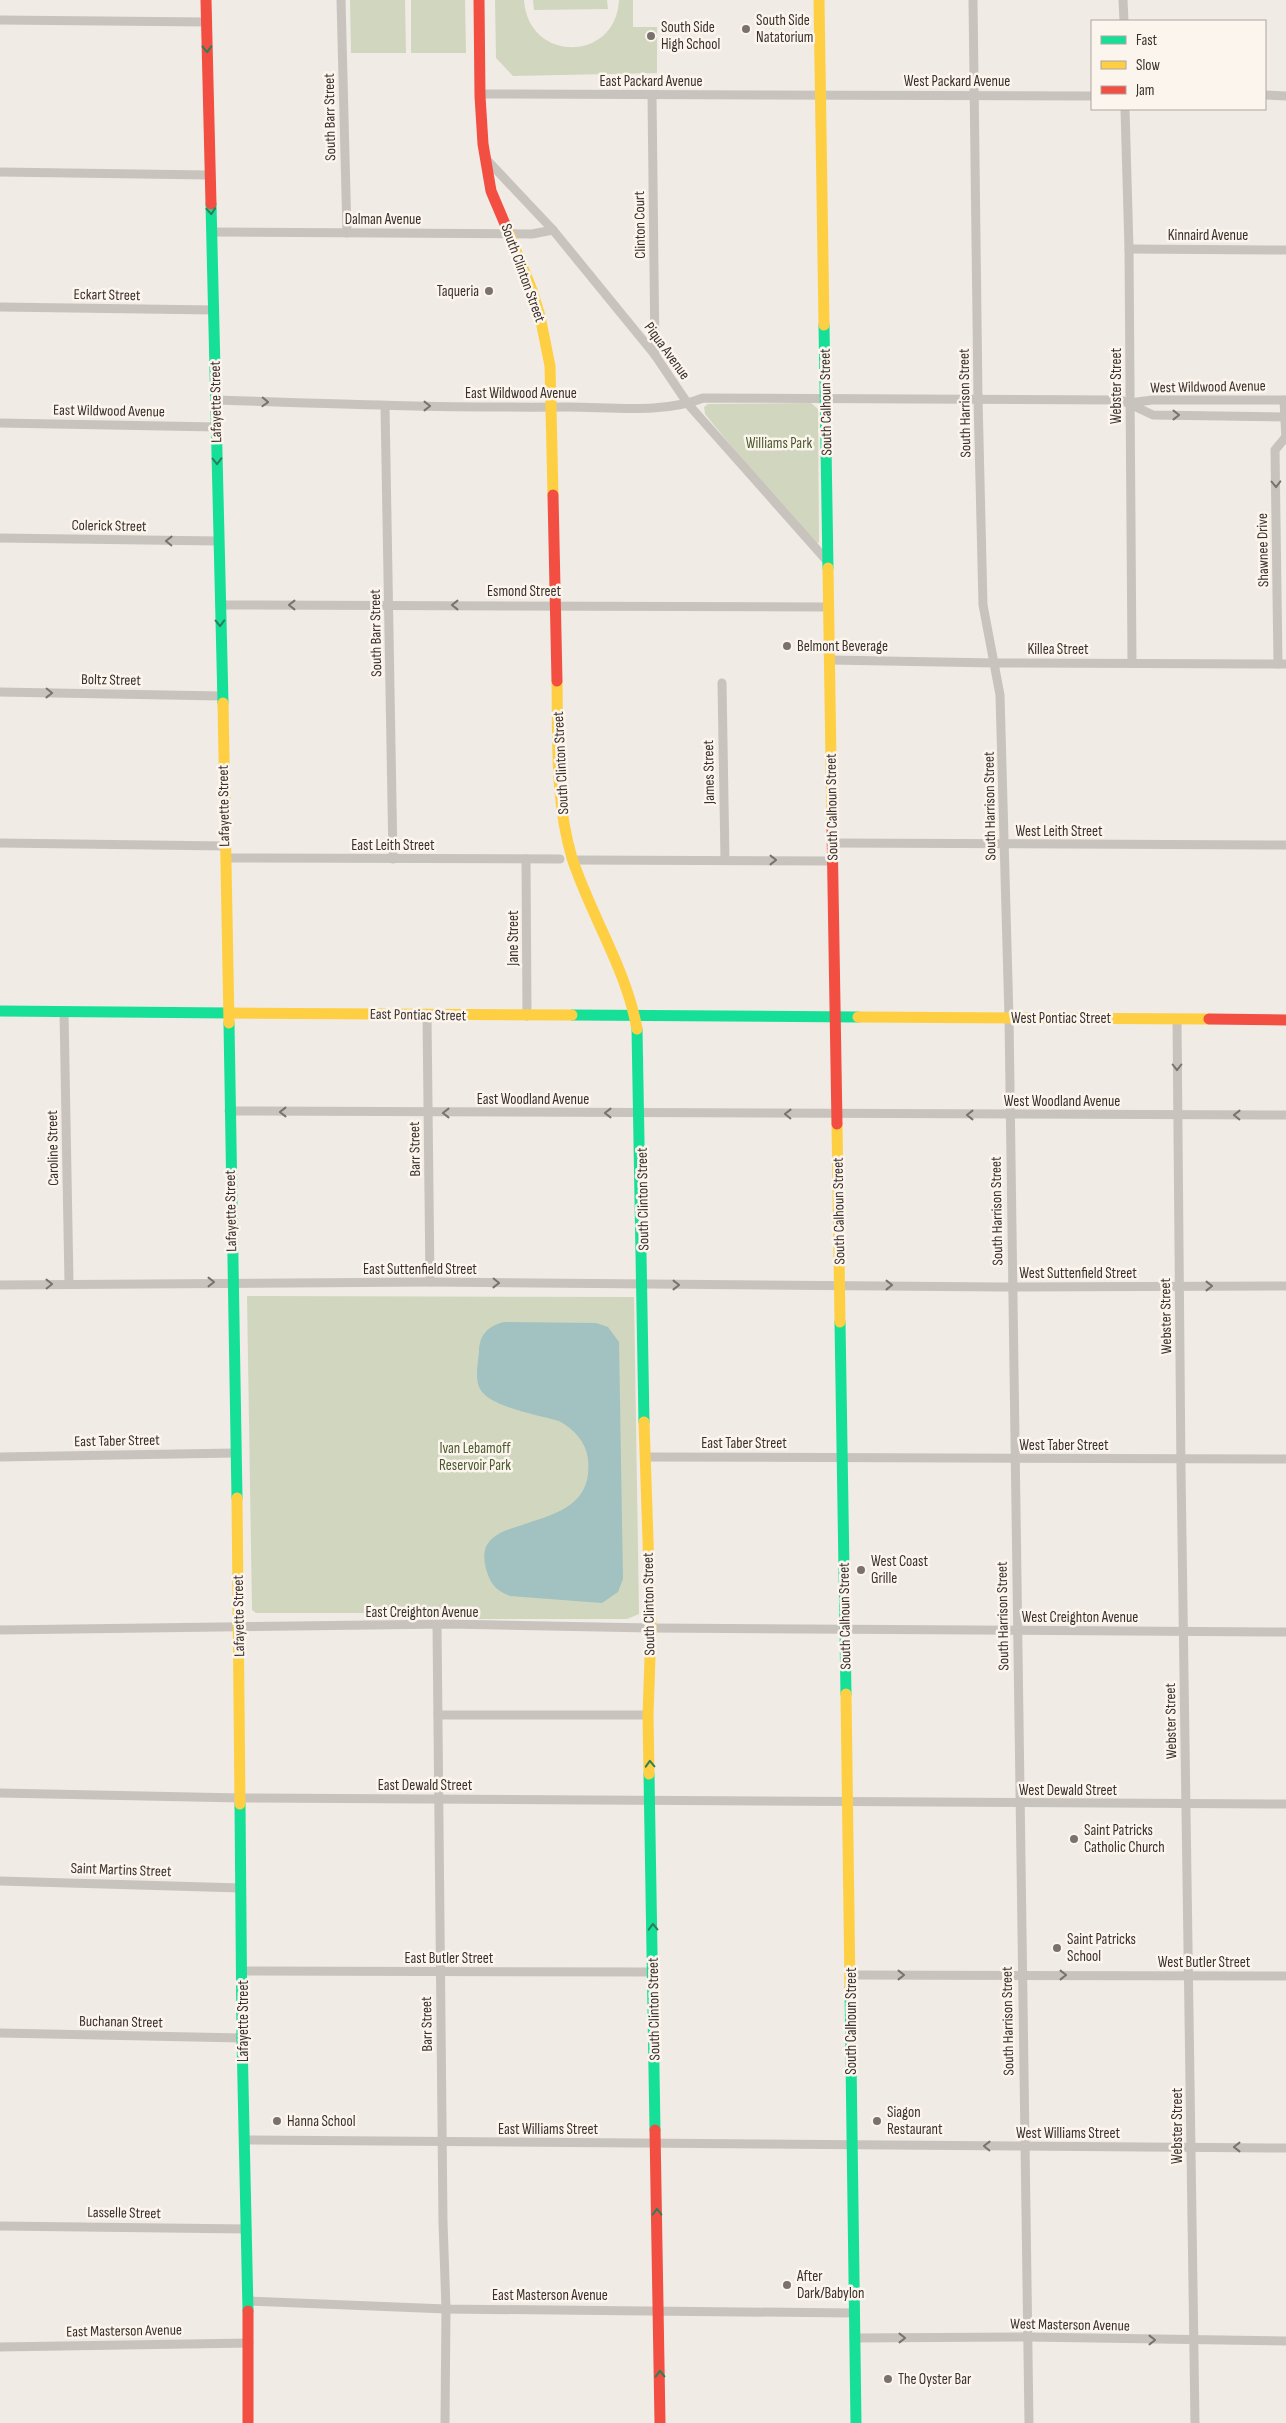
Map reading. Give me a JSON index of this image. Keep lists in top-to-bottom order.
{
  "streets": {
    "main road": [
      "South Clinton Street",
      "Lafayette Street",
      "South Calhoun Street",
      "East Pontiac Street",
      "West Pontiac Street"
    ],
    "street": [
      "East Packard Avenue",
      "West Packard Avenue",
      "South Barr Street",
      "Dalman Avenue",
      "Clinton Court",
      "Kinnaird Avenue",
      "Eckart Street",
      "Piqua Avenue",
      "Webster Street",
      "West Wildwood Avenue",
      "East Wildwood Avenue",
      "South Harrison Street",
      "Colerick Street",
      "Shawnee Drive",
      "Esmond Street",
      "Killea Street",
      "Boltz Street",
      "James Street",
      "West Leith Street",
      "East Leith Street",
      "Jane Street",
      "East Woodland Avenue",
      "West Woodland Avenue",
      "Caroline Street",
      "Barr Street",
      "East Suttenfield Street",
      "West Suttenfield Street",
      "East Taber Street",
      "West Taber Street",
      "East Creighton Avenue",
      "West Creighton Avenue",
      "East Dewald Street",
      "West Dewald Street",
      "Saint Martins Street",
      "East Butler Street",
      "West Butler Street",
      "Buchanan Street",
      "East Williams Street",
      "West Williams Street",
      "Lasselle Street",
      "East Masterson Avenue",
      "West Masterson Avenue"
    ]
  },
  "crossings": [
    ["East Packard Avenue", "West Packard Avenue"],
    ["East Packard Avenue", "Clinton Court"],
    ["East Packard Avenue", "South Clinton Street"],
    ["East Packard Avenue", "South Calhoun Street"],
    ["West Packard Avenue", "South Calhoun Street"],
    ["West Packard Avenue", "South Harrison Street"],
    ["South Barr Street", "Dalman Avenue"],
    ["South Barr Street", "East Wildwood Avenue"],
    ["South Barr Street", "Esmond Street"],
    ["South Barr Street", "East Leith Street"],
    ["Dalman Avenue", "South Clinton Street"],
    ["Dalman Avenue", "Piqua Avenue"],
    ["Dalman Avenue", "Lafayette Street"],
    ["Clinton Court", "Piqua Avenue"],
    ["Kinnaird Avenue", "Webster Street"],
    ["South Clinton Street", "Piqua Avenue"],
    ["South Clinton Street", "East Wildwood Avenue"],
    ["South Clinton Street", "Esmond Street"],
    ["South Clinton Street", "East Pontiac Street"],
    ["South Clinton Street", "East Woodland Avenue"],
    ["South Clinton Street", "East Suttenfield Street"],
    ["South Clinton Street", "East Taber Street"],
    ["South Clinton Street", "East Creighton Avenue"],
    ["South Clinton Street", "East Dewald Street"],
    ["South Clinton Street", "East Butler Street"],
    ["South Clinton Street", "East Williams Street"],
    ["South Clinton Street", "East Masterson Avenue"],
    ["Eckart Street", "Lafayette Street"],
    ["Piqua Avenue", "East Wildwood Avenue"],
    ["Piqua Avenue", "South Calhoun Street"],
    ["Webster Street", "West Wildwood Avenue"],
    ["Webster Street", "Killea Street"],
    ["Webster Street", "West Pontiac Street"],
    ["Webster Street", "West Woodland Avenue"],
    ["Webster Street", "West Suttenfield Street"],
    ["Webster Street", "West Taber Street"],
    ["Webster Street", "West Creighton Avenue"],
    ["Webster Street", "West Dewald Street"],
    ["Webster Street", "West Butler Street"],
    ["Webster Street", "West Williams Street"],
    ["Webster Street", "West Masterson Avenue"],
    ["West Wildwood Avenue", "East Wildwood Avenue"],
    ["West Wildwood Avenue", "South Calhoun Street"],
    ["West Wildwood Avenue", "South Harrison Street"],
    ["West Wildwood Avenue", "Shawnee Drive"],
    ["East Wildwood Avenue", "Lafayette Street"],
    ["East Wildwood Avenue", "South Calhoun Street"],
    ["Lafayette Street", "Colerick Street"],
    ["Lafayette Street", "Esmond Street"],
    ["Lafayette Street", "Boltz Street"],
    ["Lafayette Street", "East Leith Street"],
    ["Lafayette Street", "East Pontiac Street"],
    ["Lafayette Street", "East Woodland Avenue"],
    ["Lafayette Street", "East Suttenfield Street"],
    ["Lafayette Street", "East Taber Street"],
    ["Lafayette Street", "East Creighton Avenue"],
    ["Lafayette Street", "East Dewald Street"],
    ["Lafayette Street", "Saint Martins Street"],
    ["Lafayette Street", "East Butler Street"],
    ["Lafayette Street", "Buchanan Street"],
    ["Lafayette Street", "East Williams Street"],
    ["Lafayette Street", "Lasselle Street"],
    ["Lafayette Street", "East Masterson Avenue"],
    ["South Calhoun Street", "Esmond Street"],
    ["South Calhoun Street", "Killea Street"],
    ["South Calhoun Street", "West Leith Street"],
    ["South Calhoun Street", "East Pontiac Street"],
    ["South Calhoun Street", "West Pontiac Street"],
    ["South Calhoun Street", "East Woodland Avenue"],
    ["South Calhoun Street", "West Woodland Avenue"],
    ["South Calhoun Street", "East Suttenfield Street"],
    ["South Calhoun Street", "West Suttenfield Street"],
    ["South Calhoun Street", "East Taber Street"],
    ["South Calhoun Street", "West Taber Street"],
    ["South Calhoun Street", "East Creighton Avenue"],
    ["South Calhoun Street", "West Creighton Avenue"],
    ["South Calhoun Street", "East Dewald Street"],
    ["South Calhoun Street", "West Dewald Street"],
    ["South Calhoun Street", "West Butler Street"],
    ["South Calhoun Street", "East Williams Street"],
    ["South Calhoun Street", "West Williams Street"],
    ["South Calhoun Street", "East Masterson Avenue"],
    ["South Calhoun Street", "West Masterson Avenue"],
    ["South Harrison Street", "Killea Street"],
    ["South Harrison Street", "West Leith Street"],
    ["South Harrison Street", "West Pontiac Street"],
    ["South Harrison Street", "West Woodland Avenue"],
    ["South Harrison Street", "West Suttenfield Street"],
    ["South Harrison Street", "West Taber Street"],
    ["South Harrison Street", "West Creighton Avenue"],
    ["South Harrison Street", "West Dewald Street"],
    ["South Harrison Street", "West Butler Street"],
    ["South Harrison Street", "West Williams Street"],
    ["South Harrison Street", "West Masterson Avenue"],
    ["Shawnee Drive", "Killea Street"],
    ["East Leith Street", "Jane Street"],
    ["Jane Street", "East Pontiac Street"],
    ["East Pontiac Street", "West Pontiac Street"],
    ["East Pontiac Street", "Caroline Street"],
    ["East Pontiac Street", "Barr Street"],
    ["East Woodland Avenue", "West Woodland Avenue"],
    ["East Woodland Avenue", "Barr Street"],
    ["Caroline Street", "East Suttenfield Street"],
    ["Barr Street", "East Suttenfield Street"],
    ["Barr Street", "East Creighton Avenue"],
    ["Barr Street", "East Dewald Street"],
    ["Barr Street", "East Butler Street"],
    ["Barr Street", "East Williams Street"],
    ["Barr Street", "East Masterson Avenue"],
    ["East Suttenfield Street", "West Suttenfield Street"],
    ["East Taber Street", "West Taber Street"],
    ["East Creighton Avenue", "West Creighton Avenue"],
    ["East Dewald Street", "West Dewald Street"],
    ["East Williams Street", "West Williams Street"]
  ],
  "one_way": [
    "East Wildwood Avenue",
    "Colerick Street",
    "Esmond Street",
    "Boltz Street",
    "East Woodland Avenue",
    "West Woodland Avenue",
    "East Suttenfield Street",
    "West Suttenfield Street",
    "West Butler Street",
    "West Williams Street",
    "West Masterson Avenue"
  ],
  "parks": ["Williams Park", "Ivan Lebamoff Reservoir Park"],
  "places": [
    "South Side Natatorium",
    "South Side High School",
    "Taqueria",
    "Belmont Beverage",
    "West Coast Grille",
    "Saint Patricks Catholic Church",
    "Saint Patricks School",
    "Hanna School",
    "Siagon Restaurant",
    "After Dark/Babylon",
    "The Oyster Bar"
  ],
  "legend": ["Fast", "Slow", "Jam"]
}
